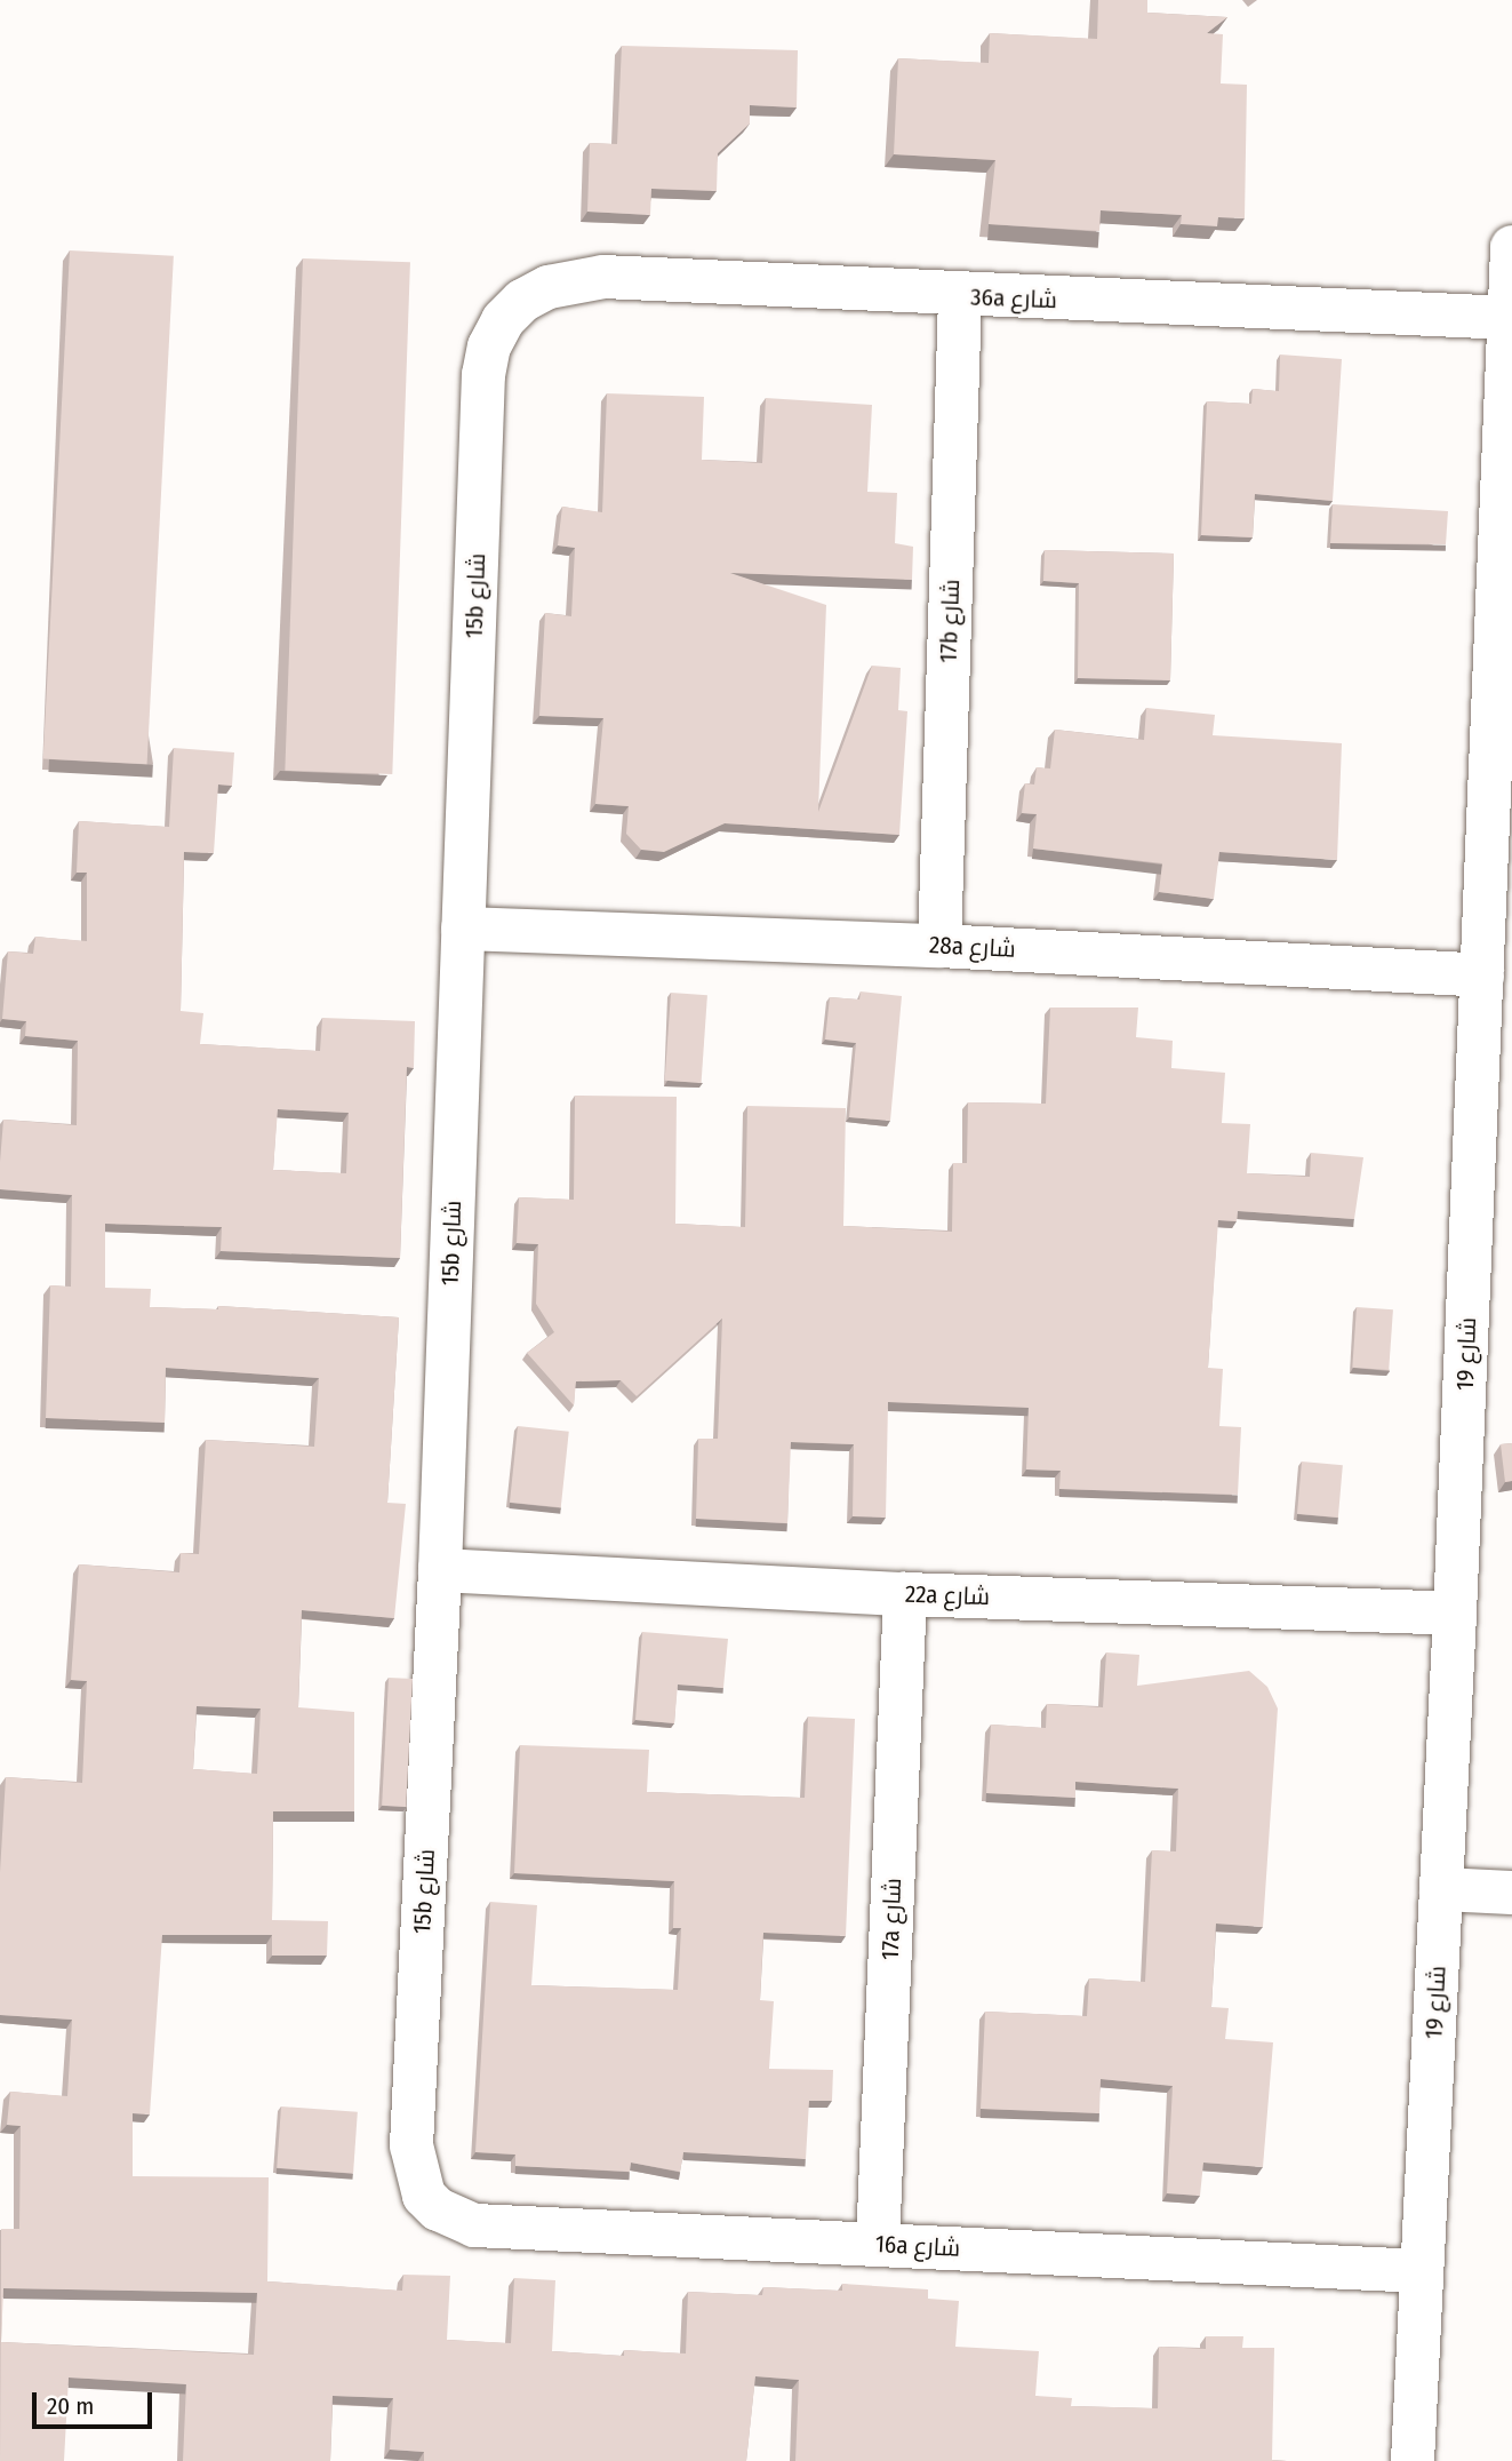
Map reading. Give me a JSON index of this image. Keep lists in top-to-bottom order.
{
  "streets": {
    "street": [
      "36a شارع",
      "15b شارع",
      "17b شارع",
      "28a شارع",
      "شارع 19",
      "22a شارع",
      "17a شارع",
      "16a شارع"
    ]
  },
  "crossings": [
    ["36a شارع", "15b شارع"],
    ["36a شارع", "17b شارع"],
    ["36a شارع", "شارع 19"],
    ["15b شارع", "28a شارع"],
    ["15b شارع", "22a شارع"],
    ["15b شارع", "16a شارع"],
    ["17b شارع", "28a شارع"],
    ["28a شارع", "شارع 19"],
    ["شارع 19", "22a شارع"],
    ["شارع 19", "16a شارع"],
    ["22a شارع", "17a شارع"],
    ["17a شارع", "16a شارع"]
  ],
  "scale_bar": "20 m"
}
